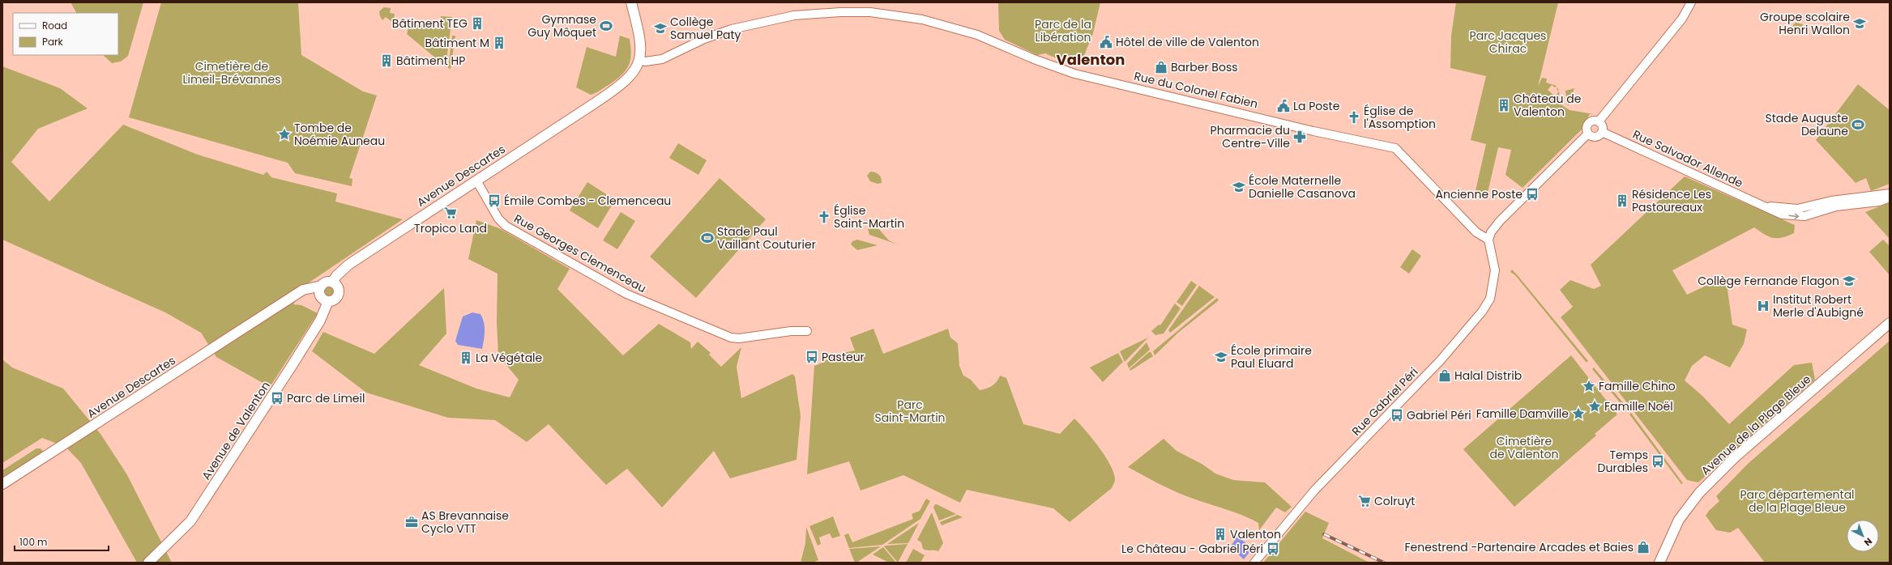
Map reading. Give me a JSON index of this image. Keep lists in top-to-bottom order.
{
  "streets": {
    "main road": ["Avenue Descartes", "Avenue de la Plage Bleue", "Avenue de Valenton"],
    "street": [
      "Rue du Colonel Fabien",
      "Rue Salvador Allende",
      "Rue Georges Clemenceau",
      "Rue Gabriel Péri"
    ]
  },
  "crossings": [
    ["Rue du Colonel Fabien", "Avenue Descartes"],
    ["Rue du Colonel Fabien", "Rue Gabriel Péri"],
    ["Avenue Descartes", "Rue Georges Clemenceau"],
    ["Avenue Descartes", "Avenue de Valenton"]
  ],
  "districts": ["Valenton"],
  "parks": [
    "Parc de la Libération",
    "Parc Jacques Chirac",
    "Cimetière de Limeil-Brévannes",
    "Parc Saint-Martin",
    "Cimetière de Valenton",
    "Parc départemental de la Plage Bleue"
  ],
  "places": {
    "building": [
      "Bâtiment TEG",
      "Bâtiment M",
      "Bâtiment HP",
      "Château de Valenton",
      "Résidence Les Pastoureaux",
      "La Végétale",
      "Valenton"
    ],
    "school or university": [
      "Groupe scolaire Henri Wallon",
      "Collège Samuel Paty",
      "École Maternelle Danielle Casanova",
      "Collège Fernande Flagon",
      "École primaire Paul Eluard"
    ],
    "sports": ["Gymnase Guy Môquet", "Stade Auguste Delaune", "Stade Paul Vaillant Couturier"],
    "public building": ["Hôtel de ville de Valenton", "La Poste"],
    "shop": ["Barber Boss", "Halal Distrib", "Fenestrend -Partenaire Arcades et Baies"],
    "church": ["Église de l'Assomption", "Église Saint-Martin"],
    "place": [
      "Tombe de Noémie Auneau",
      "Famille Chino",
      "Famille Noël",
      "Famille Damville"
    ],
    "pharmacy": ["Pharmacie du Centre-Ville"],
    "bus stop": [
      "Ancienne Poste",
      "Émile Combes - Clemenceau",
      "Pasteur",
      "Parc de Limeil",
      "Gabriel Péri",
      "Temps Durables",
      "Le Château - Gabriel Péri"
    ],
    "supermarket": ["Tropico Land", "Colruyt"],
    "hospital": ["Institut Robert Merle d'Aubigné"],
    "office": ["AS Brevannaise Cyclo VTT"]
  },
  "legend": ["Road", "Park"],
  "scale_bar": "100 m",
  "north": "bottom right"
}
